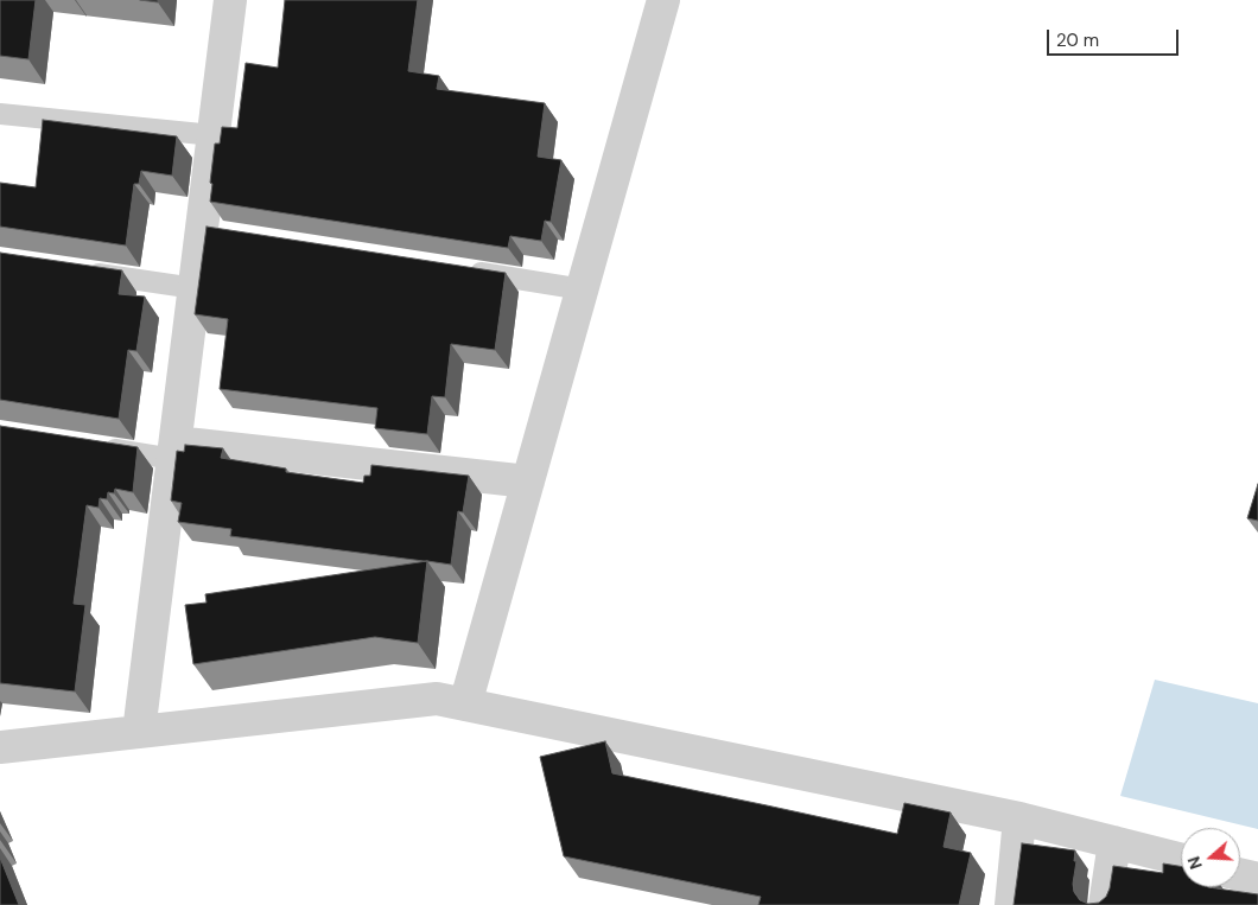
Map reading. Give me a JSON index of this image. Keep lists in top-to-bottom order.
{
  "scale_bar": "20 m",
  "north": "left"
}
